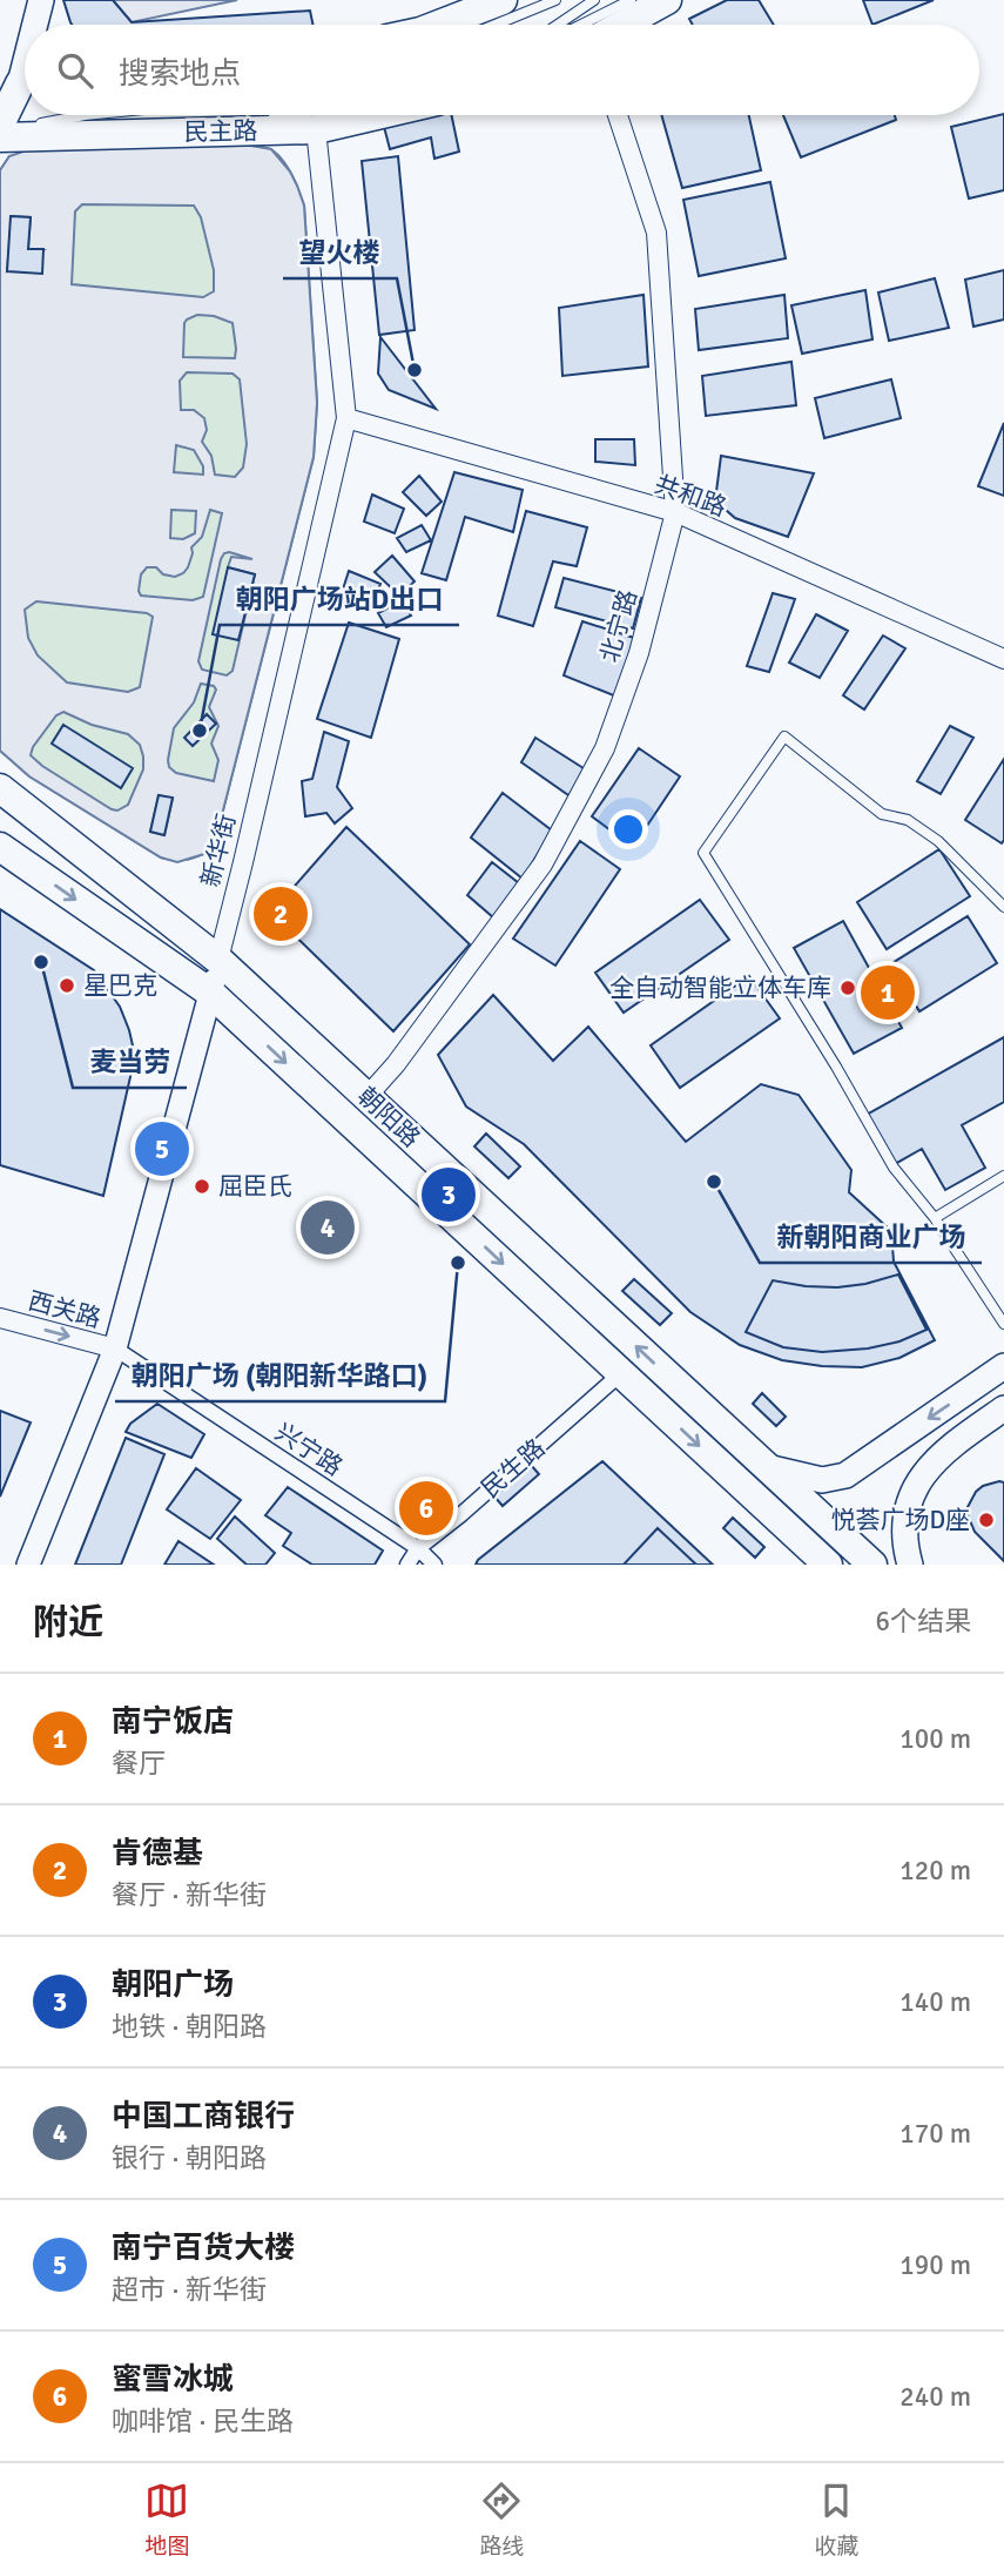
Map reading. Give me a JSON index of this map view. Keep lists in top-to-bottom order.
{
  "streets": {
    "main road": ["民主路", "朝阳路"],
    "street": [
      "共和路",
      "北宁路",
      "新华街",
      "西关路",
      "兴宁路",
      "民生路"
    ]
  },
  "crossings": [
    ["民主路", "新华街"],
    ["共和路", "北宁路"],
    ["共和路", "新华街"],
    ["北宁路", "朝阳路"],
    ["新华街", "朝阳路"],
    ["新华街", "西关路"],
    ["新华街", "兴宁路"],
    ["朝阳路", "民生路"],
    ["西关路", "兴宁路"],
    ["兴宁路", "民生路"]
  ],
  "one_way": ["西关路"],
  "places": [
    "望火楼",
    "朝阳广场站D出口",
    "麦当劳",
    "星巴克",
    "全自动智能立体车库",
    "新朝阳商业广场",
    "屈臣氏",
    "朝阳广场 (朝阳新华路口)",
    "悦荟广场D座"
  ],
  "page": {
    "search": "搜索地点",
    "pins": [
      "2",
      "1",
      "5",
      "3",
      "4",
      "6"
    ],
    "heading": ["附近", "6个结果"],
    "list": [
      {
        "mark": "1",
        "name": "南宁饭店",
        "note": "餐厅",
        "value": "100 m"
      },
      {
        "mark": "2",
        "name": "肯德基",
        "note": "餐厅 · 新华街",
        "value": "120 m"
      },
      {
        "mark": "3",
        "name": "朝阳广场",
        "note": "地铁 · 朝阳路",
        "value": "140 m"
      },
      {
        "mark": "4",
        "name": "中国工商银行",
        "note": "银行 · 朝阳路",
        "value": "170 m"
      },
      {
        "mark": "5",
        "name": "南宁百货大楼",
        "note": "超市 · 新华街",
        "value": "190 m"
      },
      {
        "mark": "6",
        "name": "蜜雪冰城",
        "note": "咖啡馆 · 民生路",
        "value": "240 m"
      }
    ],
    "nav": ["地图", "路线", "收藏"]
  }
}
